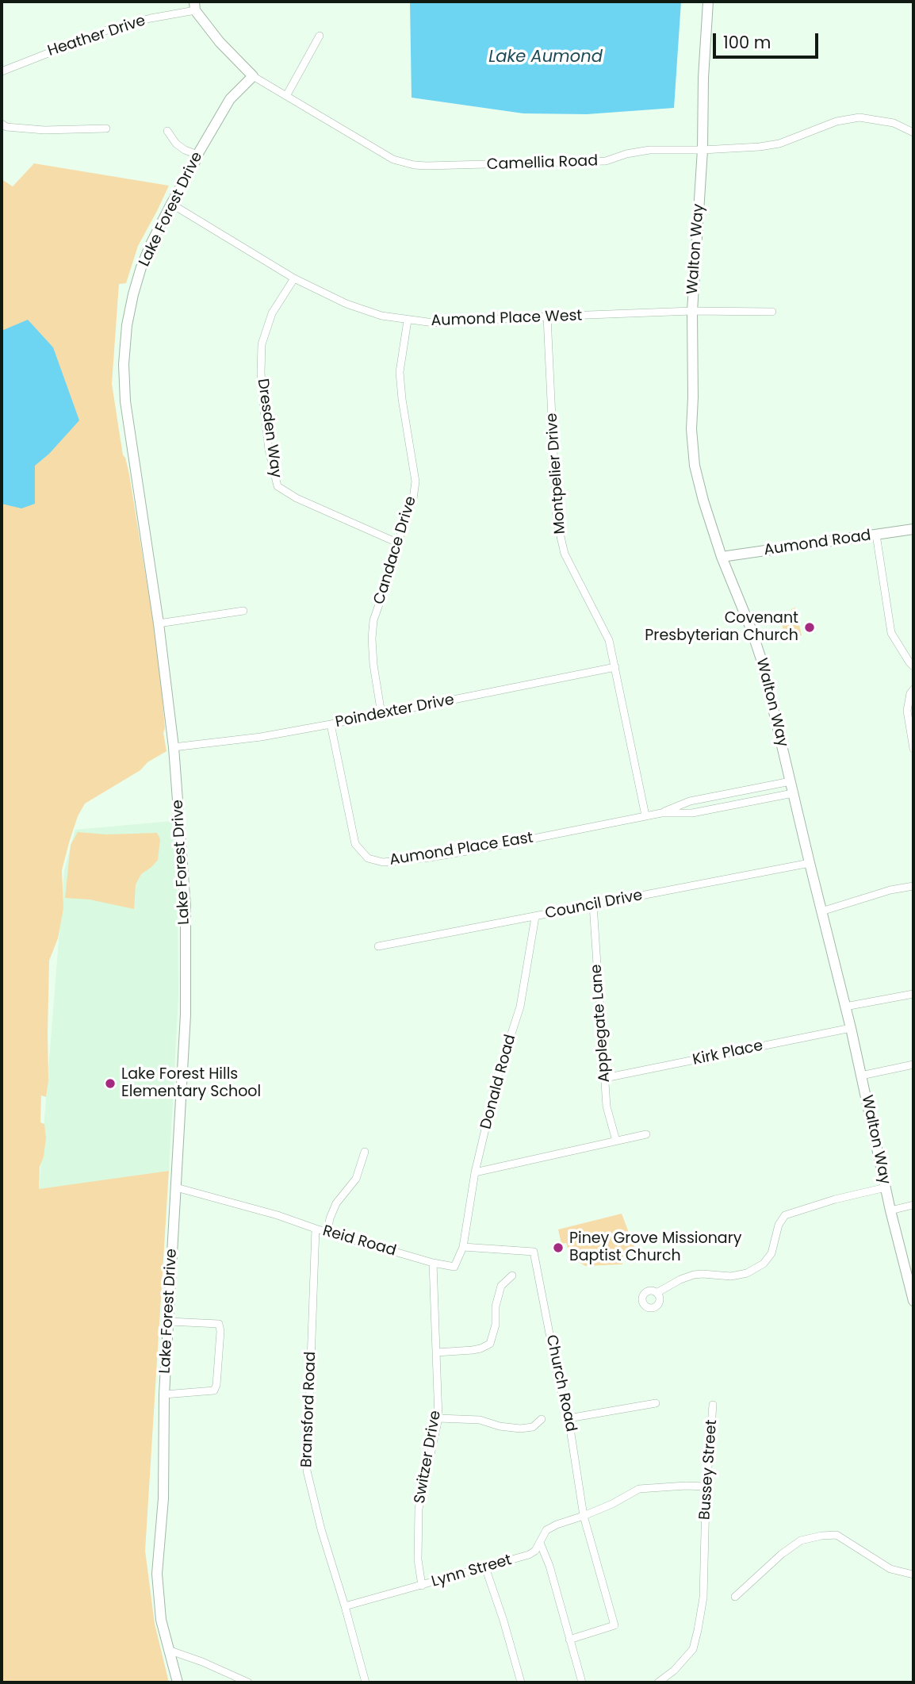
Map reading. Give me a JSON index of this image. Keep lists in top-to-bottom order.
{
  "streets": {
    "street": [
      "Heather Drive",
      "Camellia Road",
      "Lake Forest Drive",
      "Walton Way",
      "Aumond Place West",
      "Dresden Way",
      "Montpelier Drive",
      "Aumond Road",
      "Candace Drive",
      "Poindexter Drive",
      "Aumond Place East",
      "Council Drive",
      "Applegate Lane",
      "Kirk Place",
      "Donald Road",
      "Reid Road",
      "Church Road",
      "Bransford Road",
      "Switzer Drive",
      "Bussey Street",
      "Lynn Street"
    ]
  },
  "crossings": [
    ["Camellia Road", "Lake Forest Drive"],
    ["Camellia Road", "Walton Way"],
    ["Lake Forest Drive", "Aumond Place West"],
    ["Lake Forest Drive", "Poindexter Drive"],
    ["Lake Forest Drive", "Reid Road"],
    ["Walton Way", "Aumond Place West"],
    ["Walton Way", "Aumond Road"],
    ["Walton Way", "Aumond Place East"],
    ["Walton Way", "Council Drive"],
    ["Walton Way", "Kirk Place"],
    ["Aumond Place West", "Dresden Way"],
    ["Aumond Place West", "Montpelier Drive"],
    ["Aumond Place West", "Candace Drive"],
    ["Dresden Way", "Candace Drive"],
    ["Montpelier Drive", "Poindexter Drive"],
    ["Montpelier Drive", "Aumond Place East"],
    ["Candace Drive", "Poindexter Drive"],
    ["Poindexter Drive", "Aumond Place East"],
    ["Council Drive", "Applegate Lane"],
    ["Council Drive", "Donald Road"],
    ["Applegate Lane", "Kirk Place"],
    ["Donald Road", "Reid Road"],
    ["Donald Road", "Church Road"],
    ["Reid Road", "Church Road"],
    ["Reid Road", "Bransford Road"],
    ["Reid Road", "Switzer Drive"],
    ["Church Road", "Lynn Street"],
    ["Bransford Road", "Lynn Street"],
    ["Switzer Drive", "Lynn Street"],
    ["Bussey Street", "Lynn Street"]
  ],
  "water": ["Lake Aumond"],
  "places": ["Covenant Presbyterian Church", "Lake Forest Hills Elementary School", "Piney Grove Missionary Baptist Church"],
  "scale_bar": "100 m"
}
